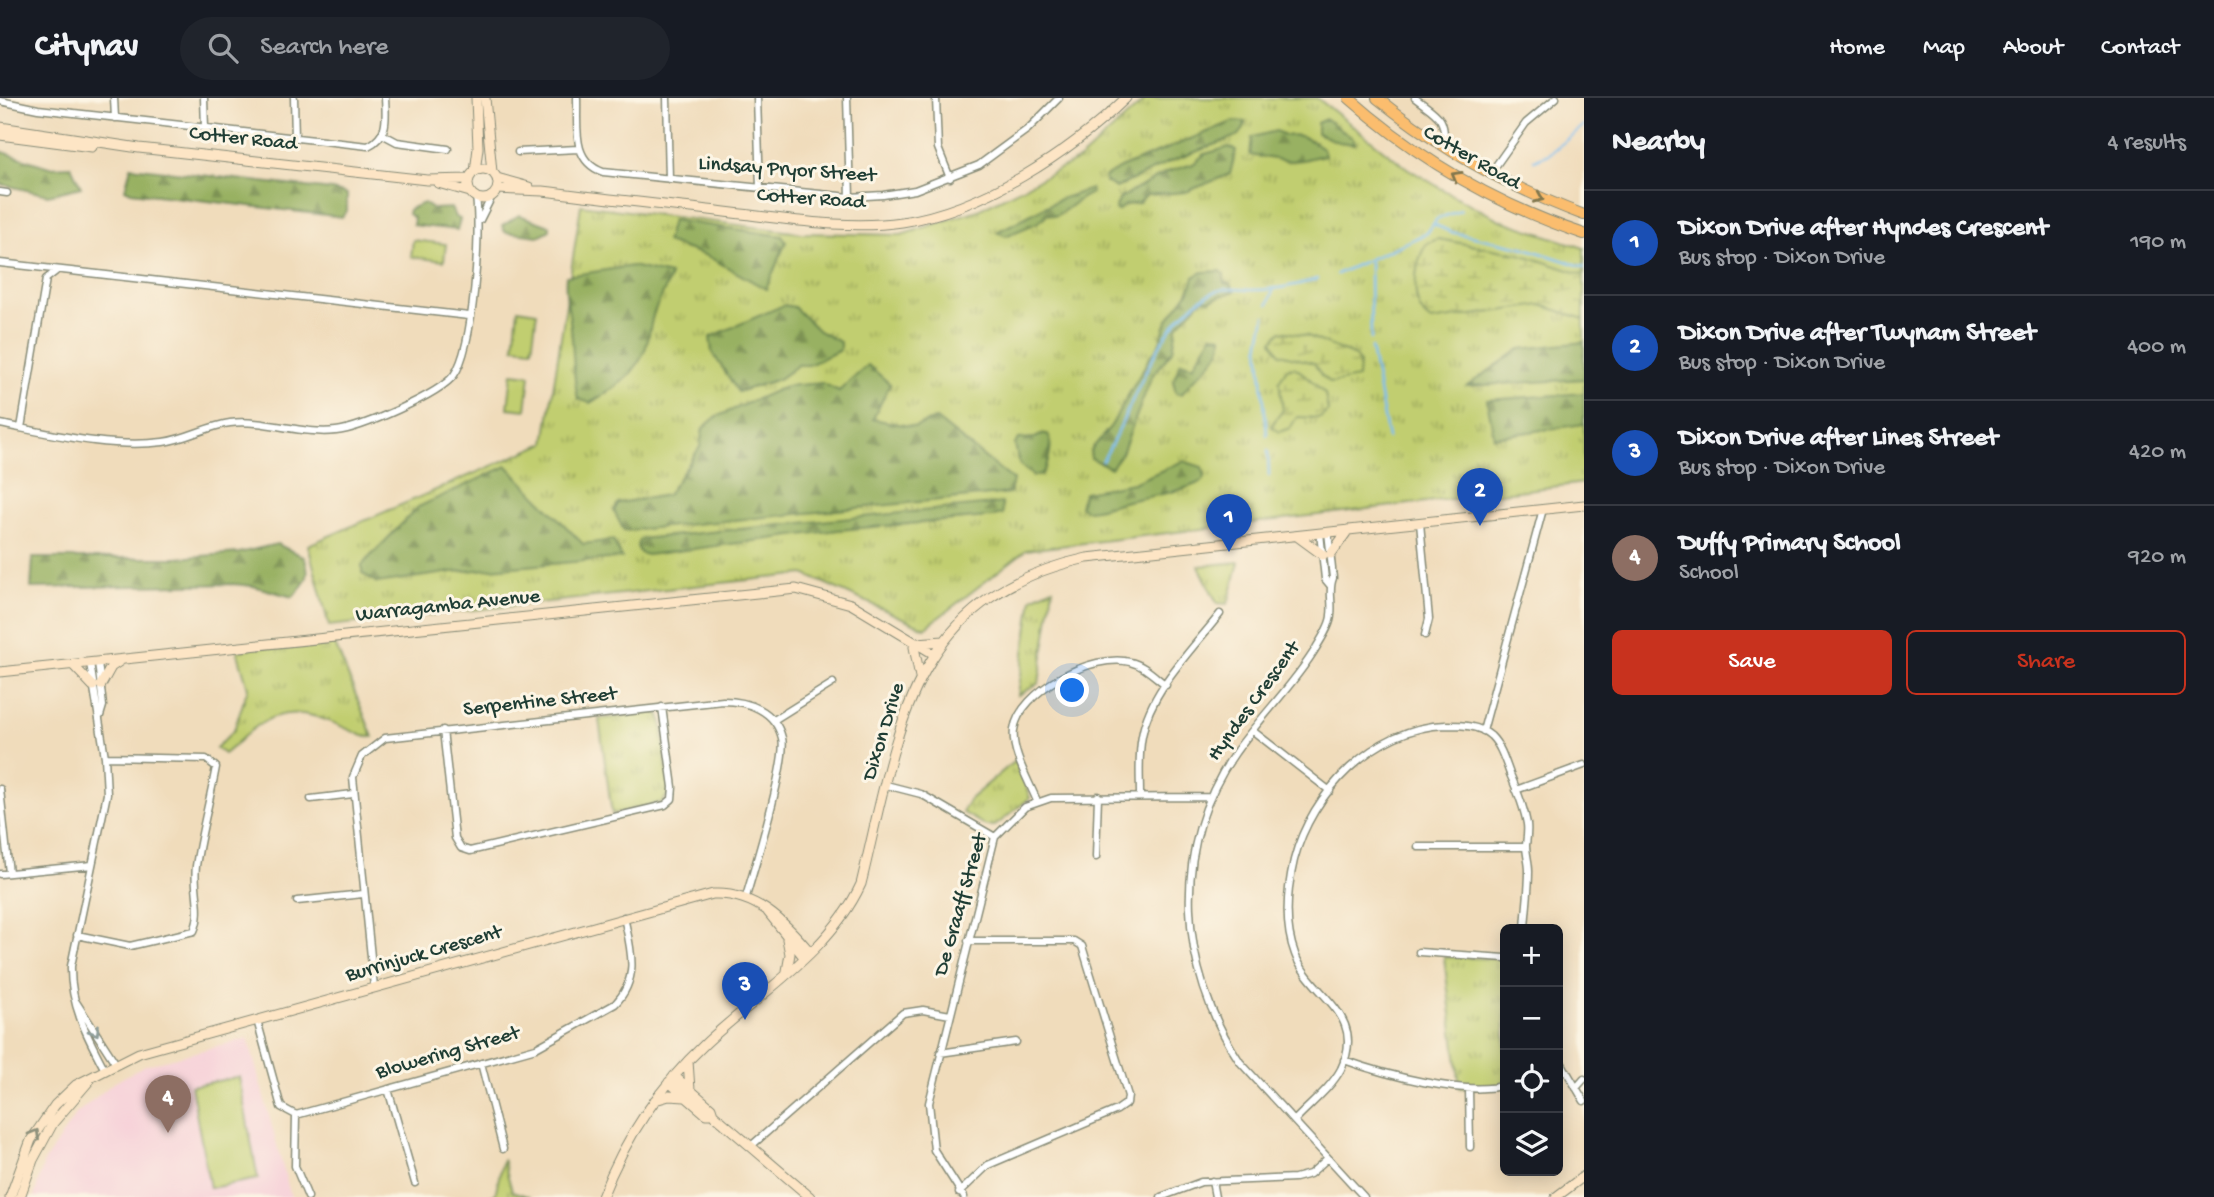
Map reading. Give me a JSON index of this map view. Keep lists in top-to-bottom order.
{
  "streets": {
    "main road": [
      "Cotter Road",
      "Warragamba Avenue",
      "Dixon Drive",
      "Burrinjuck Crescent"
    ],
    "street": [
      "Lindsay Pryor Street",
      "Hyndes Crescent",
      "Serpentine Street",
      "De Graaff Street",
      "Blowering Street"
    ]
  },
  "crossings": [
    ["Warragamba Avenue", "Dixon Drive"],
    ["Hyndes Crescent", "Dixon Drive"],
    ["Serpentine Street", "Burrinjuck Crescent"],
    ["Burrinjuck Crescent", "Blowering Street"]
  ],
  "page": {
    "header": "Citynav",
    "search": "Search here",
    "nav": [
      "Home",
      "Map",
      "About",
      "Contact"
    ],
    "heading": ["Nearby", "4 results"],
    "list": [
      {
        "mark": "1",
        "name": "Dixon Drive after Hyndes Crescent",
        "note": "Bus stop · Dixon Drive",
        "value": "190 m"
      },
      {
        "mark": "2",
        "name": "Dixon Drive after Twynam Street",
        "note": "Bus stop · Dixon Drive",
        "value": "400 m"
      },
      {
        "mark": "3",
        "name": "Dixon Drive after Lines Street",
        "note": "Bus stop · Dixon Drive",
        "value": "420 m"
      },
      {
        "mark": "4",
        "name": "Duffy Primary School",
        "note": "School",
        "value": "920 m"
      }
    ],
    "pins": [
      "2",
      "1",
      "3",
      "4"
    ],
    "buttons": ["Save", "Share"],
    "map_buttons": ["+", "−"]
  }
}
